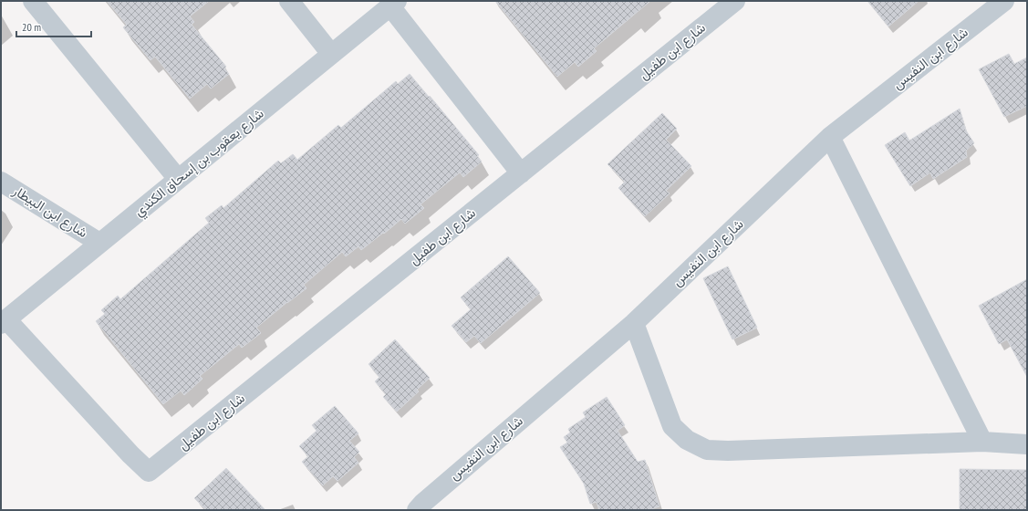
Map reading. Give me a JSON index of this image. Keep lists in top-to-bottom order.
{
  "streets": {
    "street": [
      "شارع ابن طفيل",
      "شارع ابن النفيس",
      "شارع يعقوب بن إسحاق الكندي",
      "شارع ابن البيطار"
    ]
  },
  "crossings": [
    ["شارع ابن طفيل", "شارع يعقوب بن إسحاق الكندي"],
    ["شارع يعقوب بن إسحاق الكندي", "شارع ابن البيطار"]
  ],
  "scale_bar": "20 m"
}
